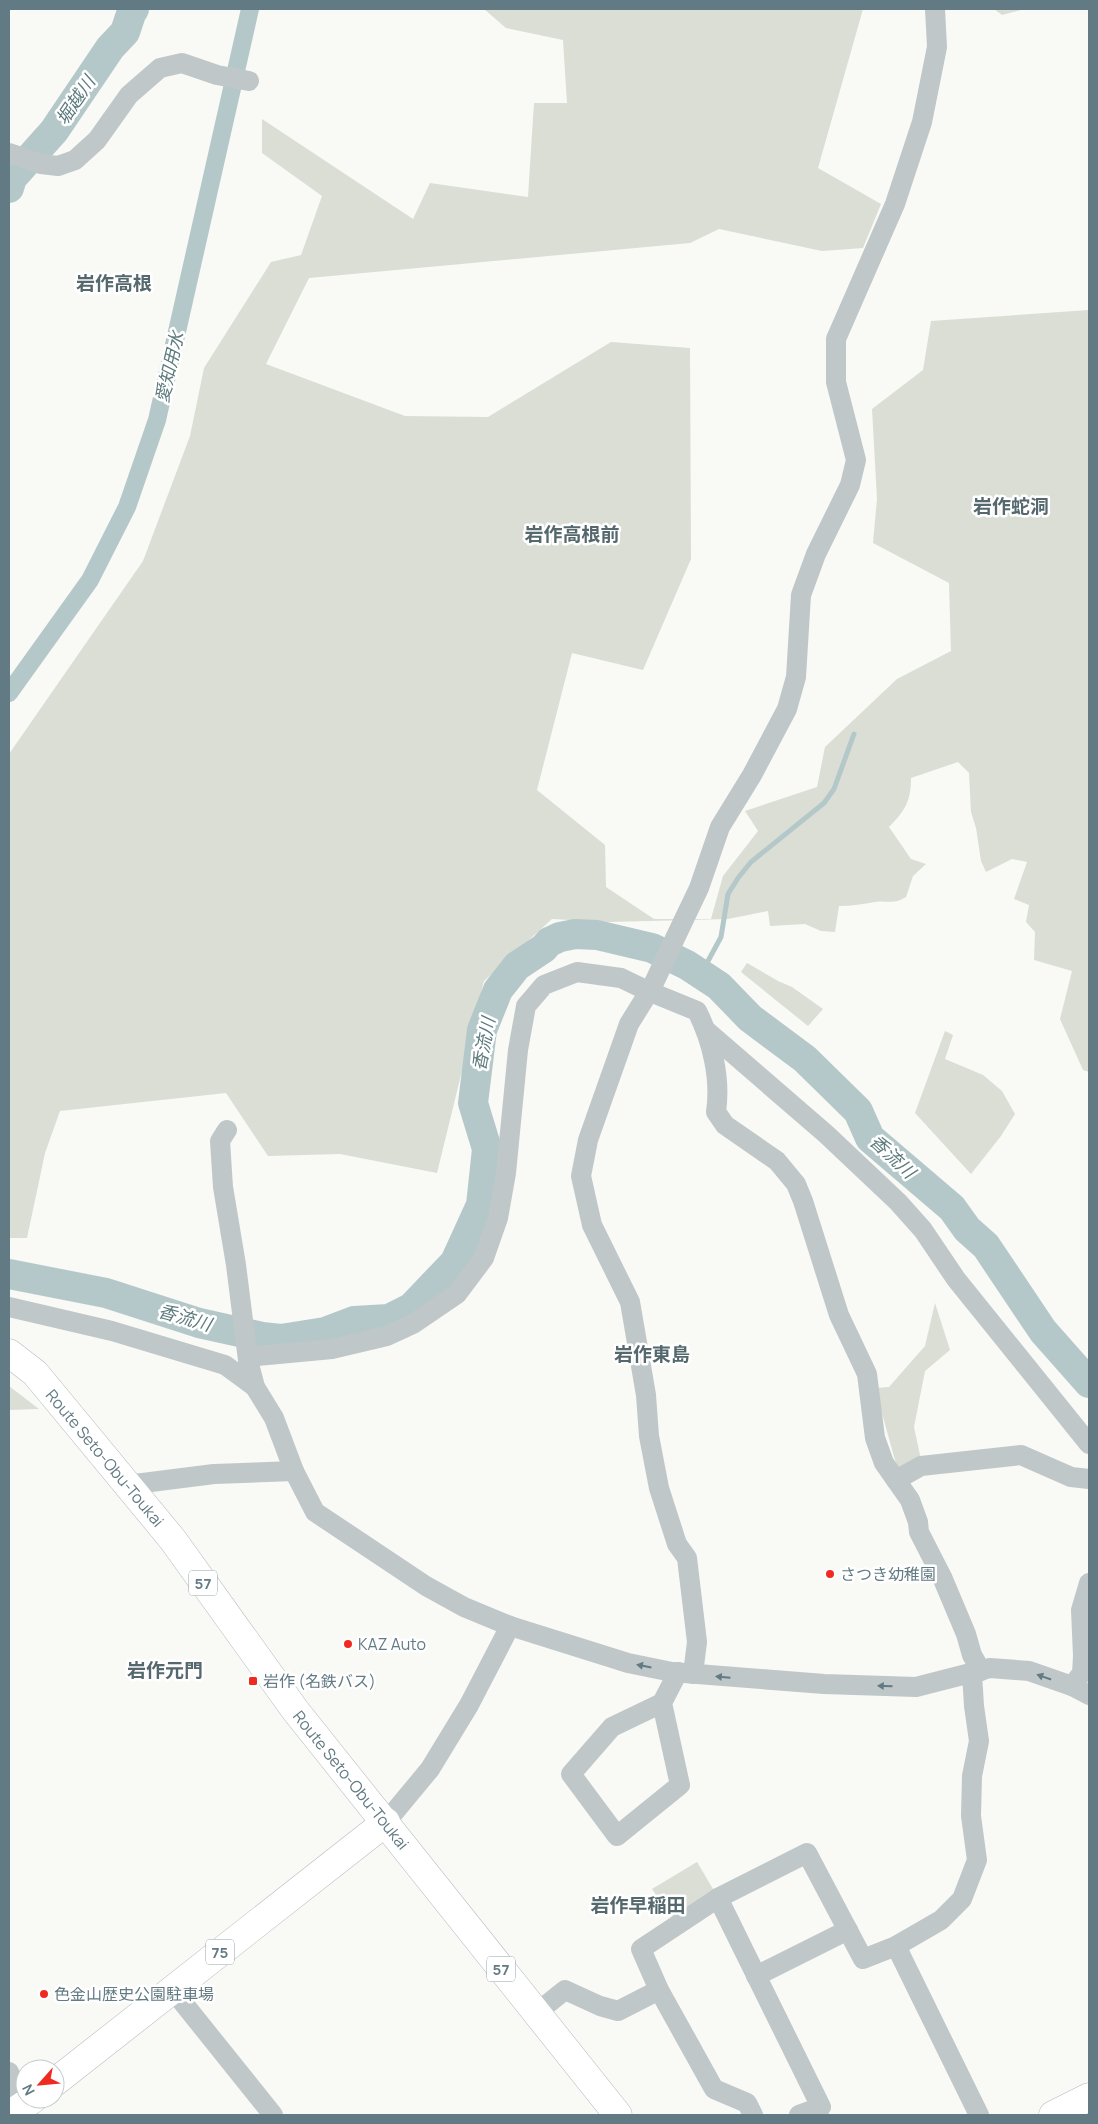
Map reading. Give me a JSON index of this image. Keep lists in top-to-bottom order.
{
  "streets": {
    "main road": ["Route Seto-Obu-Toukai", "57", "75"]
  },
  "crossings": [
    ["Route Seto-Obu-Toukai", "75"]
  ],
  "districts": [
    "岩作高根",
    "岩作蛇洞",
    "岩作高根前",
    "岩作東島",
    "岩作元門",
    "岩作早稲田"
  ],
  "water": ["堀越川", "愛知用水", "香流川"],
  "places": {
    "other": ["さつき幼稚園", "KAZ Auto", "色金山歴史公園駐車場"],
    "transit": ["岩作 (名鉄バス)"]
  },
  "north": "bottom left"
}
